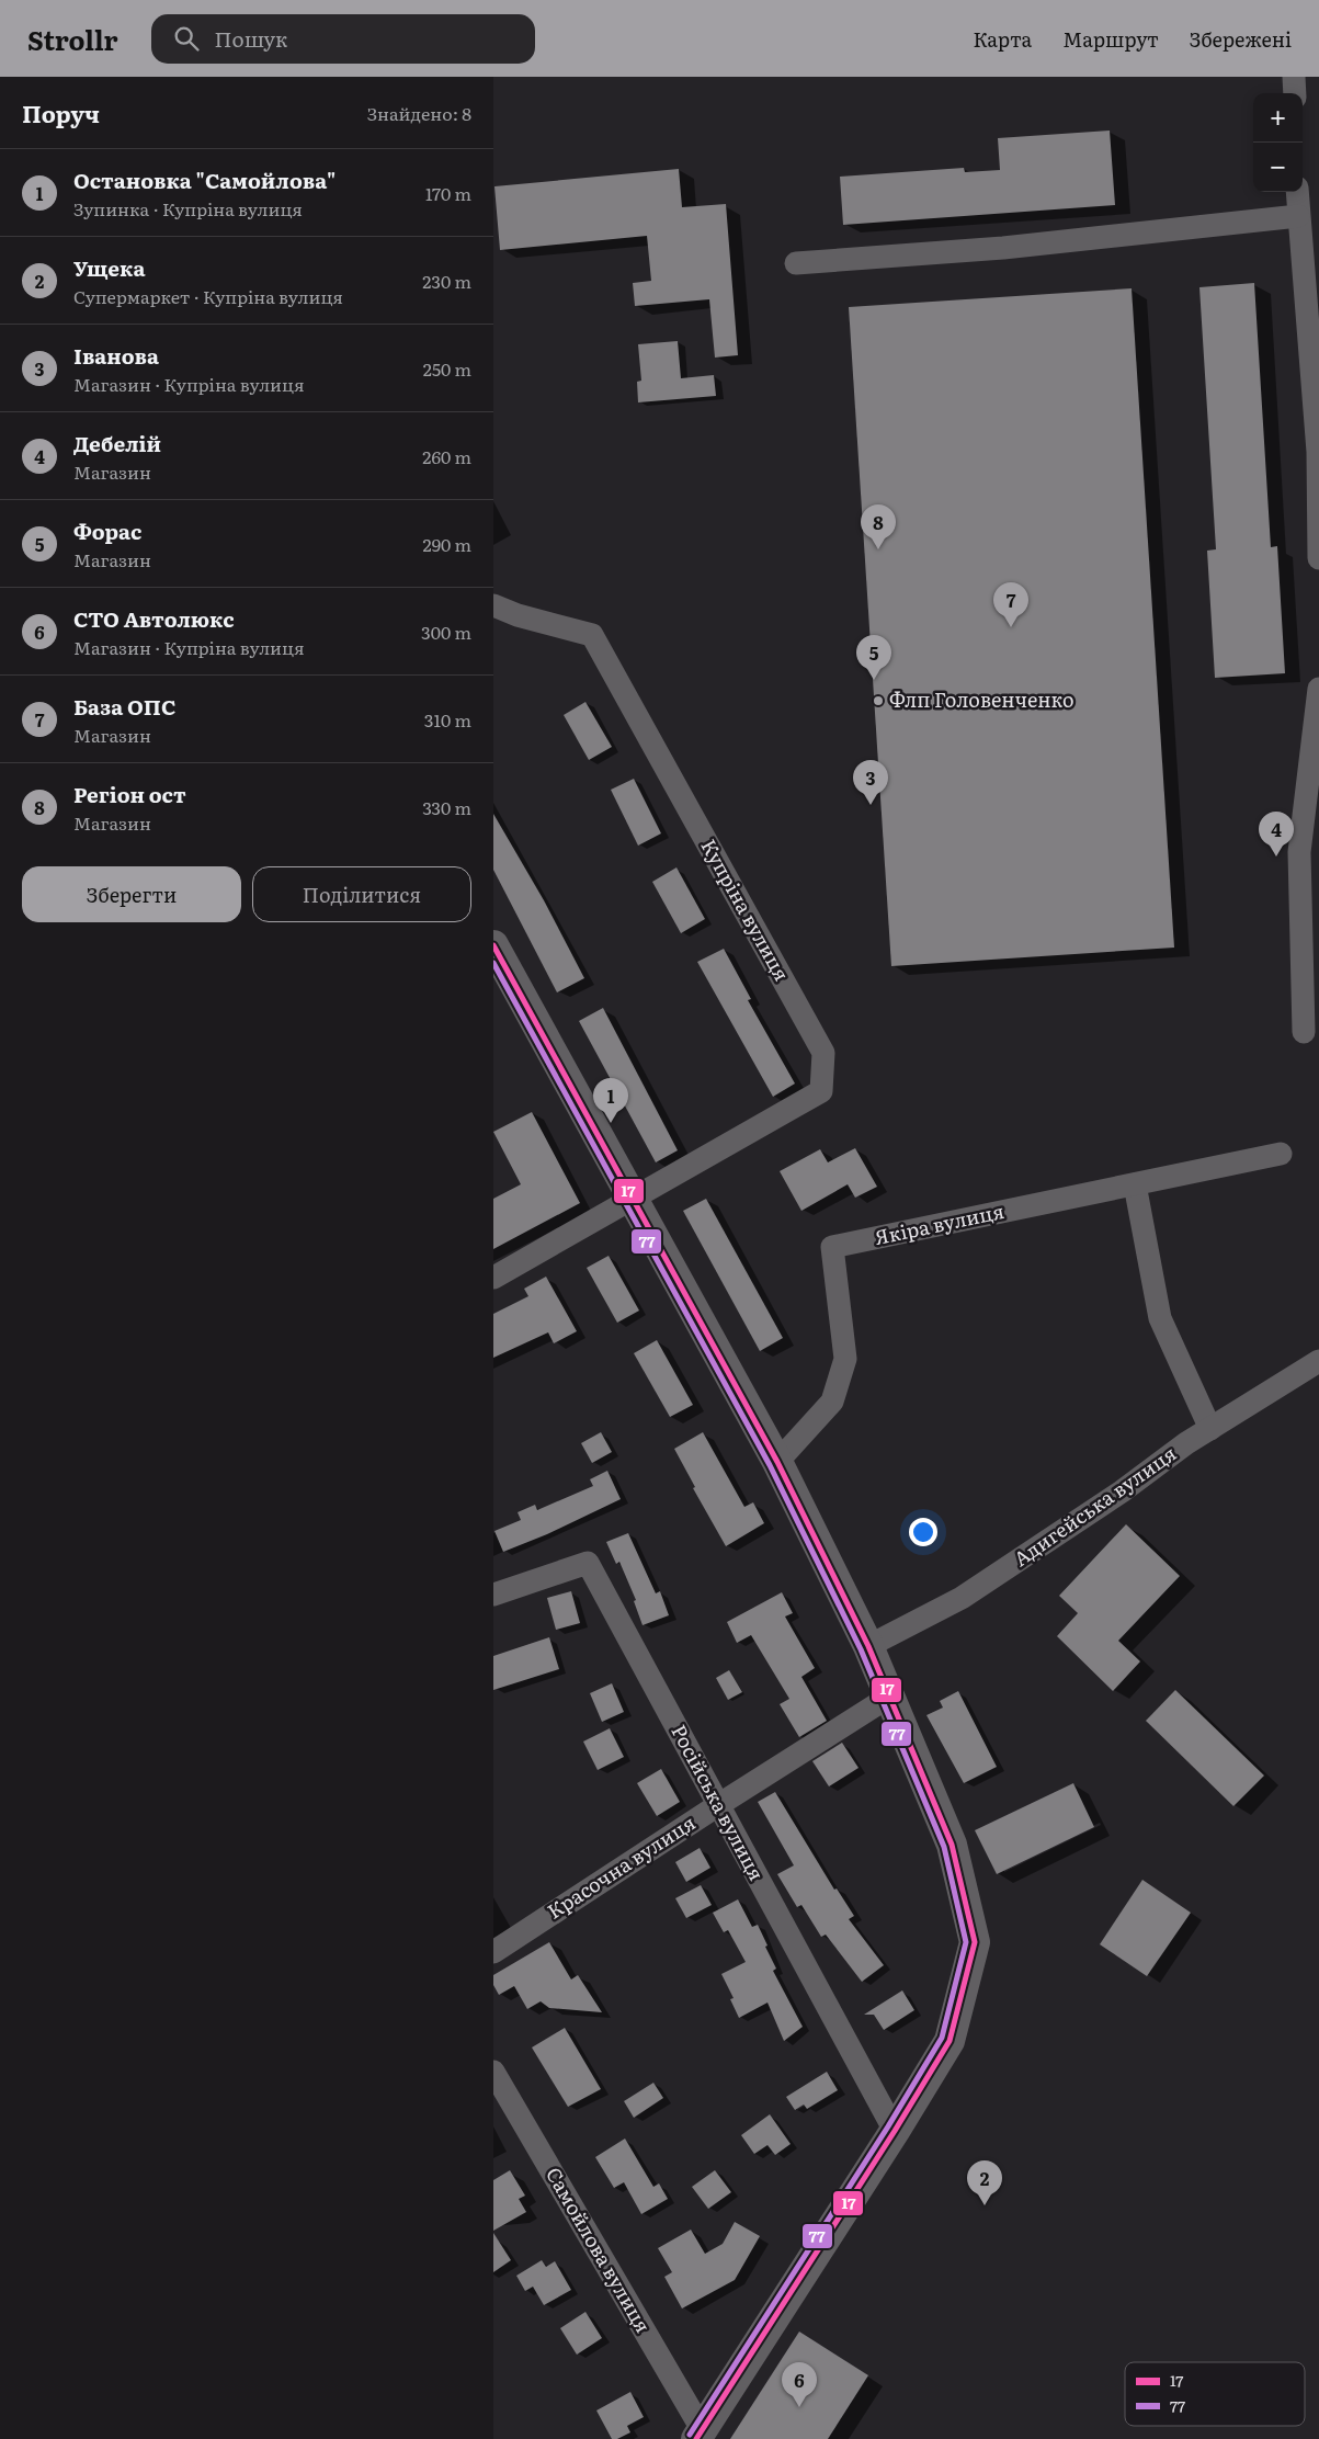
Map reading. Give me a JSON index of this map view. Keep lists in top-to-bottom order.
{
  "streets": {
    "street": [
      "Купріна вулиця",
      "Якіра вулиця",
      "Адигейська вулиця",
      "Російська вулиця",
      "Красочна вулиця",
      "Самойлова вулиця"
    ]
  },
  "crossings": [
    ["Російська вулиця", "Красочна вулиця"]
  ],
  "places": ["Флп Головенченко"],
  "lines": ["transit line 17", "transit line 77"],
  "legend": ["17", "77"],
  "page": {
    "header": "Strollr",
    "search": "Пошук",
    "nav": ["Карта", "Маршрут", "Збережені"],
    "heading": ["Поруч", "Знайдено: 8"],
    "map_buttons": ["+", "−"],
    "list": [
      {
        "mark": "1",
        "name": "Остановка \"Самойлова\"",
        "note": "Зупинка · Купріна вулиця",
        "value": "170 m"
      },
      {
        "mark": "2",
        "name": "Ущека",
        "note": "Супермаркет · Купріна вулиця",
        "value": "230 m"
      },
      {
        "mark": "3",
        "name": "Іванова",
        "note": "Магазин · Купріна вулиця",
        "value": "250 m"
      },
      {
        "mark": "4",
        "name": "Дебелій",
        "note": "Магазин",
        "value": "260 m"
      },
      {
        "mark": "5",
        "name": "Форас",
        "note": "Магазин",
        "value": "290 m"
      },
      {
        "mark": "6",
        "name": "СТО Автолюкс",
        "note": "Магазин · Купріна вулиця",
        "value": "300 m"
      },
      {
        "mark": "7",
        "name": "База ОПС",
        "note": "Магазин",
        "value": "310 m"
      },
      {
        "mark": "8",
        "name": "Регіон ост",
        "note": "Магазин",
        "value": "330 m"
      }
    ],
    "pins": [
      "8",
      "7",
      "5",
      "3",
      "4",
      "1",
      "2",
      "6"
    ],
    "buttons": ["Зберегти", "Поділитися"]
  }
}
